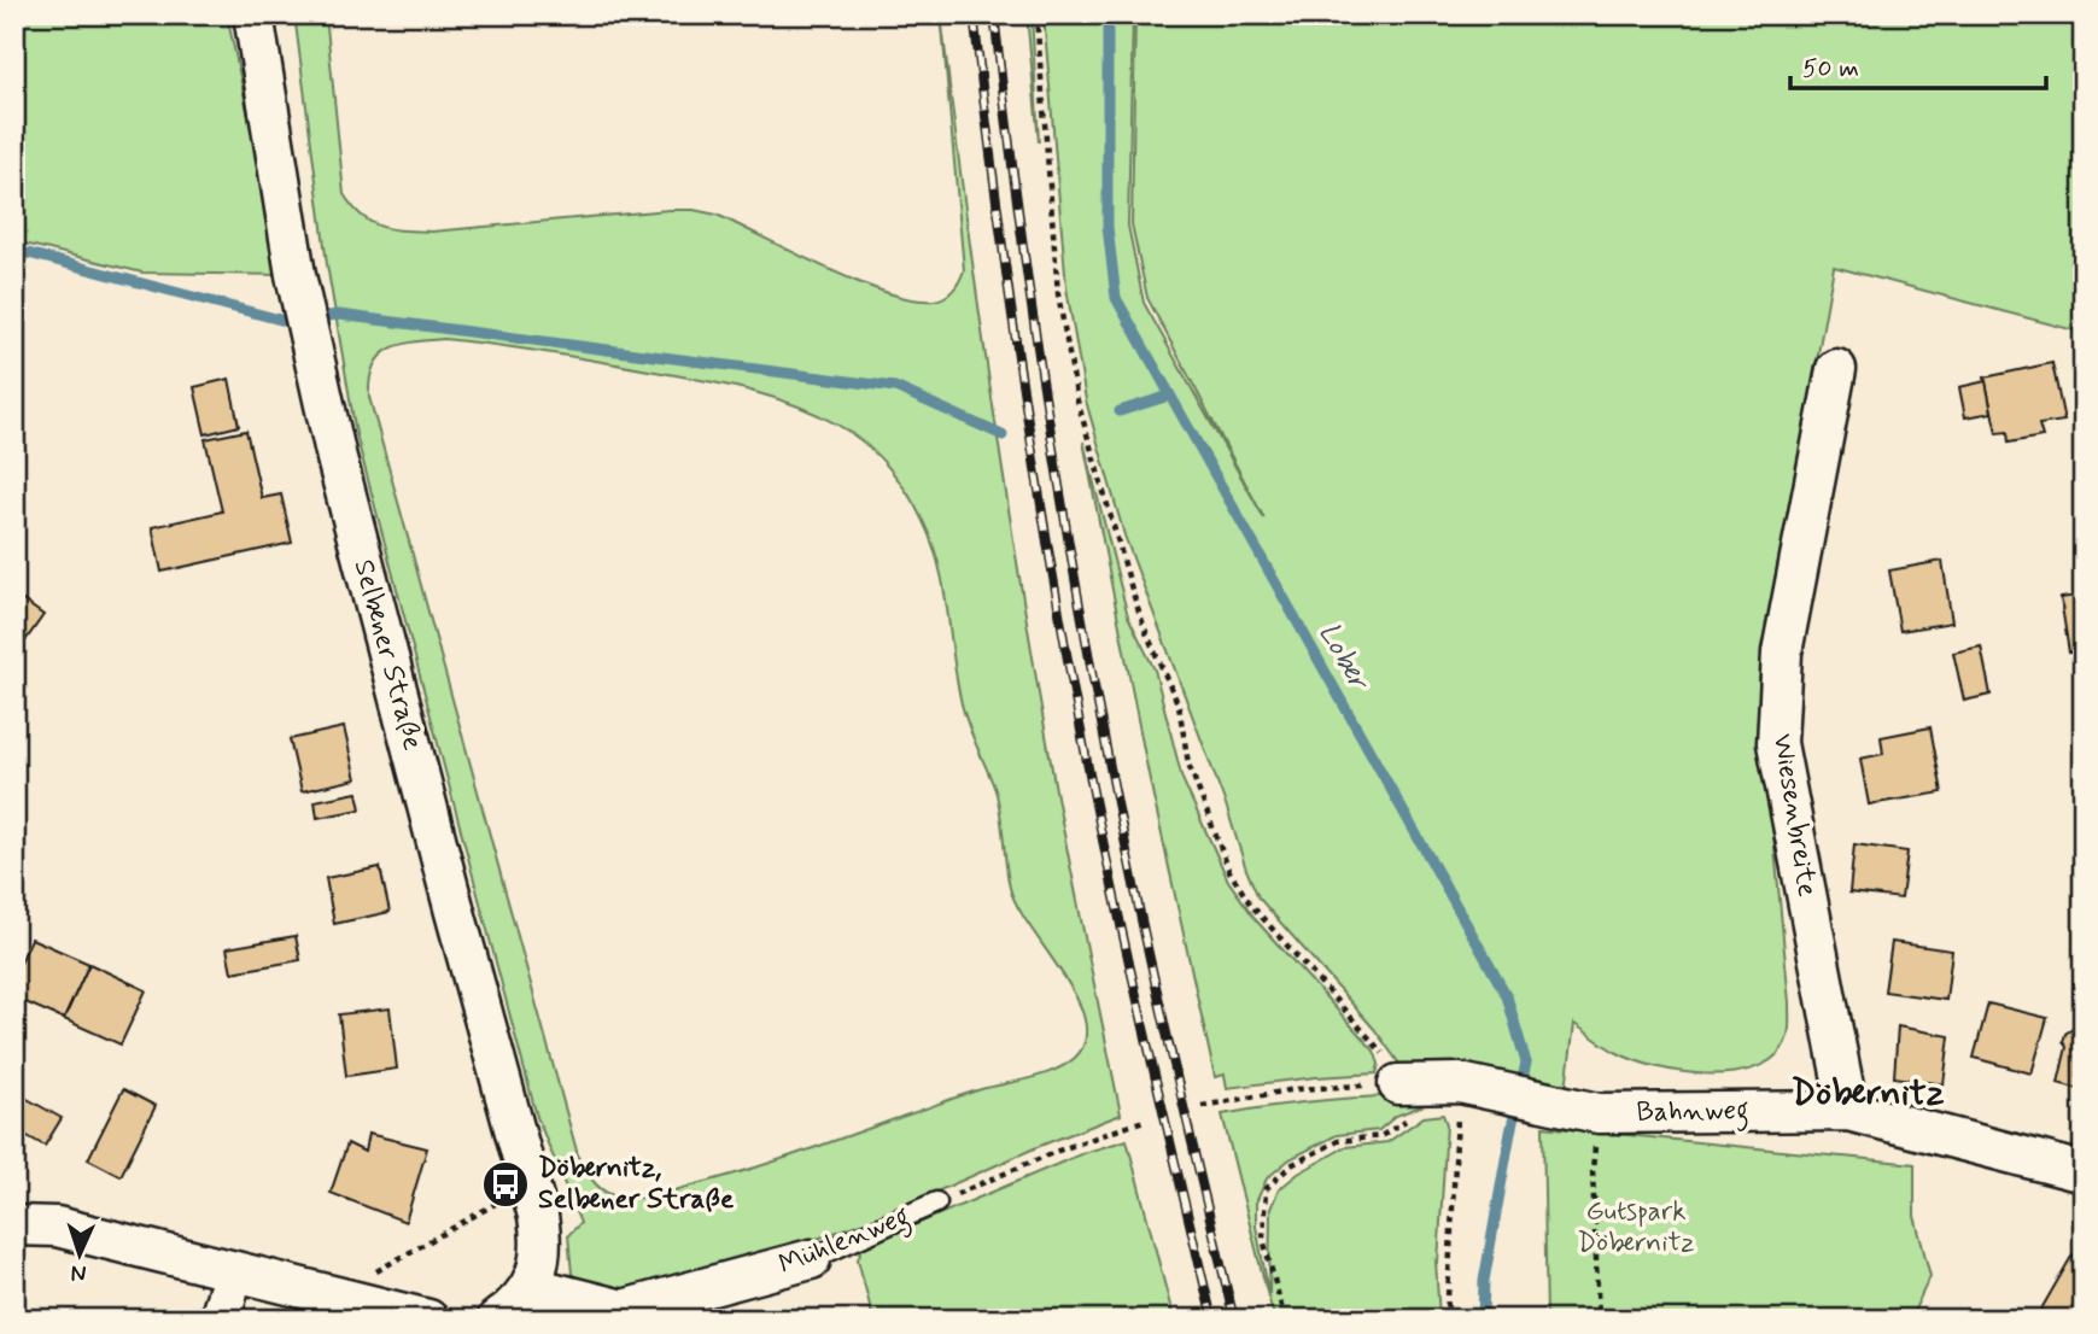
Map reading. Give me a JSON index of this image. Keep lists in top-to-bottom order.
{
  "streets": {
    "street": [
      "Selbener Straße",
      "Wiesenbreite",
      "Bahnweg",
      "Mühlenweg"
    ]
  },
  "crossings": [
    ["Selbener Straße", "Mühlenweg"],
    ["Wiesenbreite", "Bahnweg"]
  ],
  "districts": ["Döbernitz"],
  "water": ["Lober"],
  "parks": ["Gutspark Döbernitz"],
  "places": {
    "bus stop": ["Döbernitz, Selbener Straße"]
  },
  "scale_bar": "50 m",
  "north": "bottom"
}
